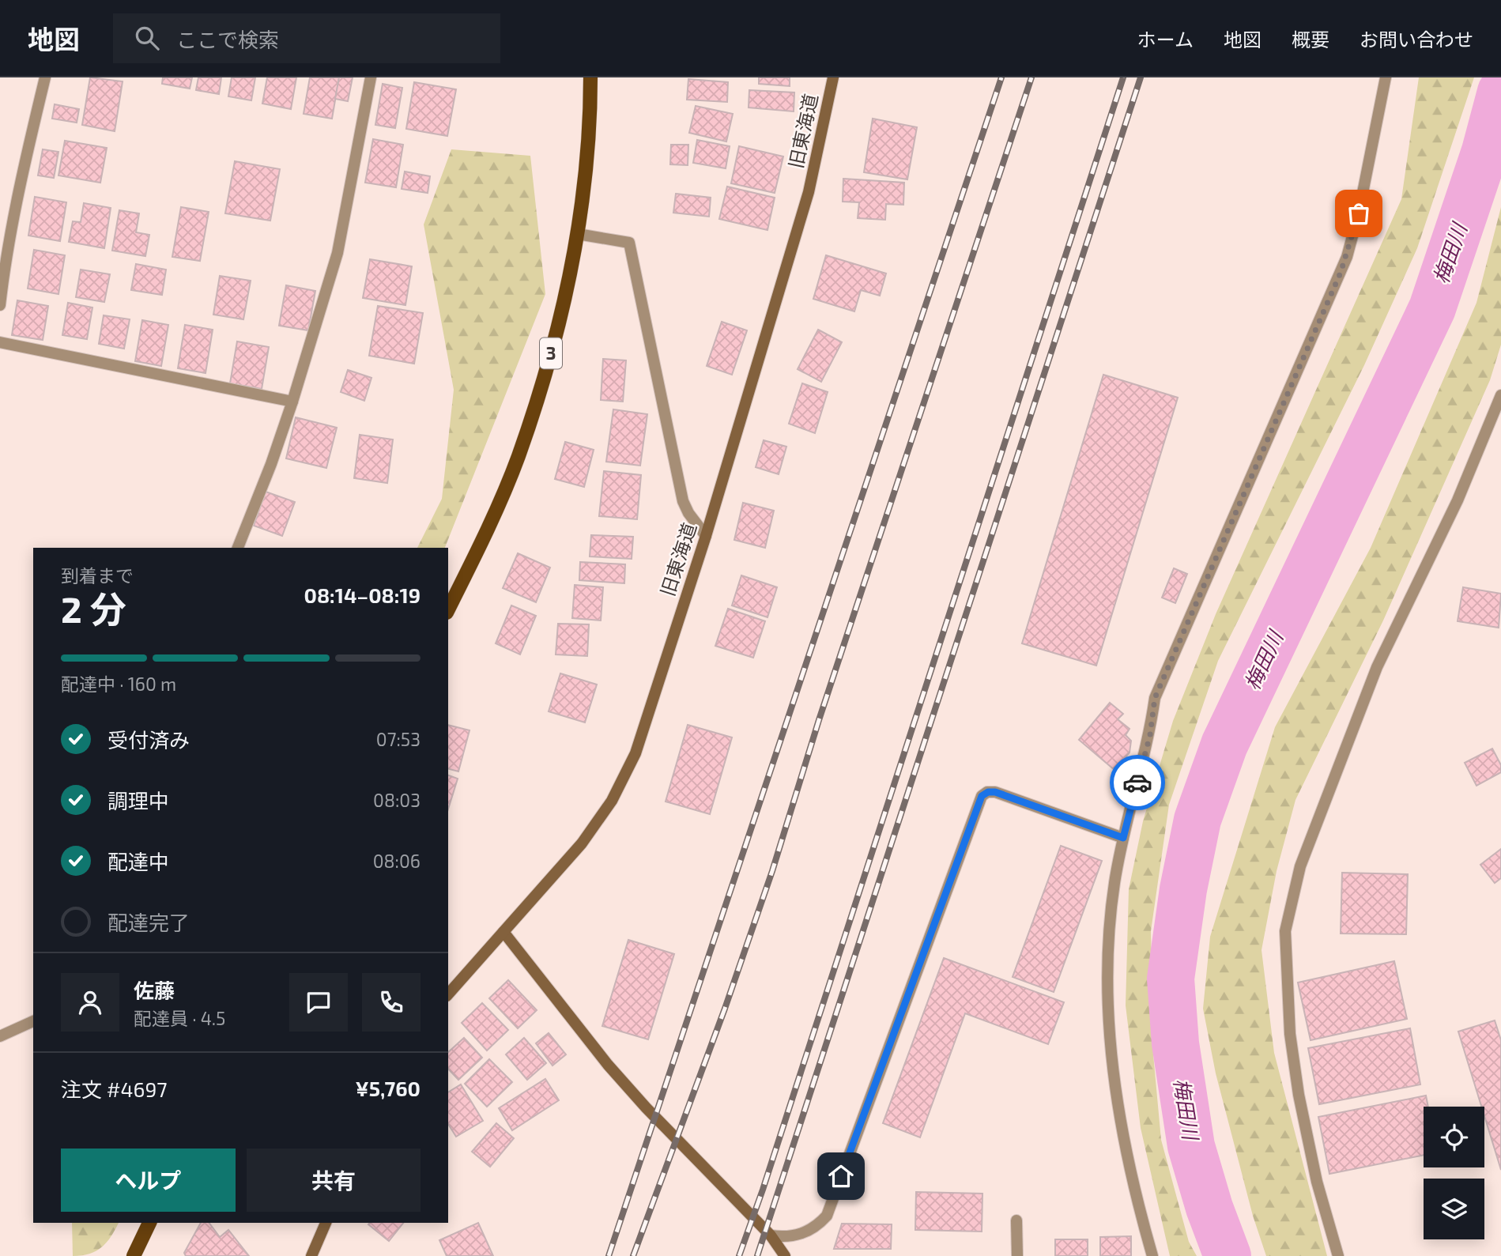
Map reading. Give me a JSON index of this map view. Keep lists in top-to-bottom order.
{
  "streets": {
    "main road": ["3"],
    "street": ["旧東海道"]
  },
  "water": ["梅田川"],
  "page": {
    "header": "地図",
    "search": "ここで検索",
    "nav": [
      "ホーム",
      "地図",
      "概要",
      "お問い合わせ"
    ],
    "heading": ["2 分", "到着まで", "08:14–08:19"],
    "panel": [
      "佐藤",
      "配達員 · 4.5",
      "注文 #4697",
      "¥5,760"
    ],
    "bar": "配達中 · 160 m",
    "list": [
      ["受付済み", "07:53"],
      ["調理中", "08:03"],
      ["配達中", "08:06"],
      "配達完了"
    ],
    "buttons": ["ヘルプ", "共有"]
  }
}
